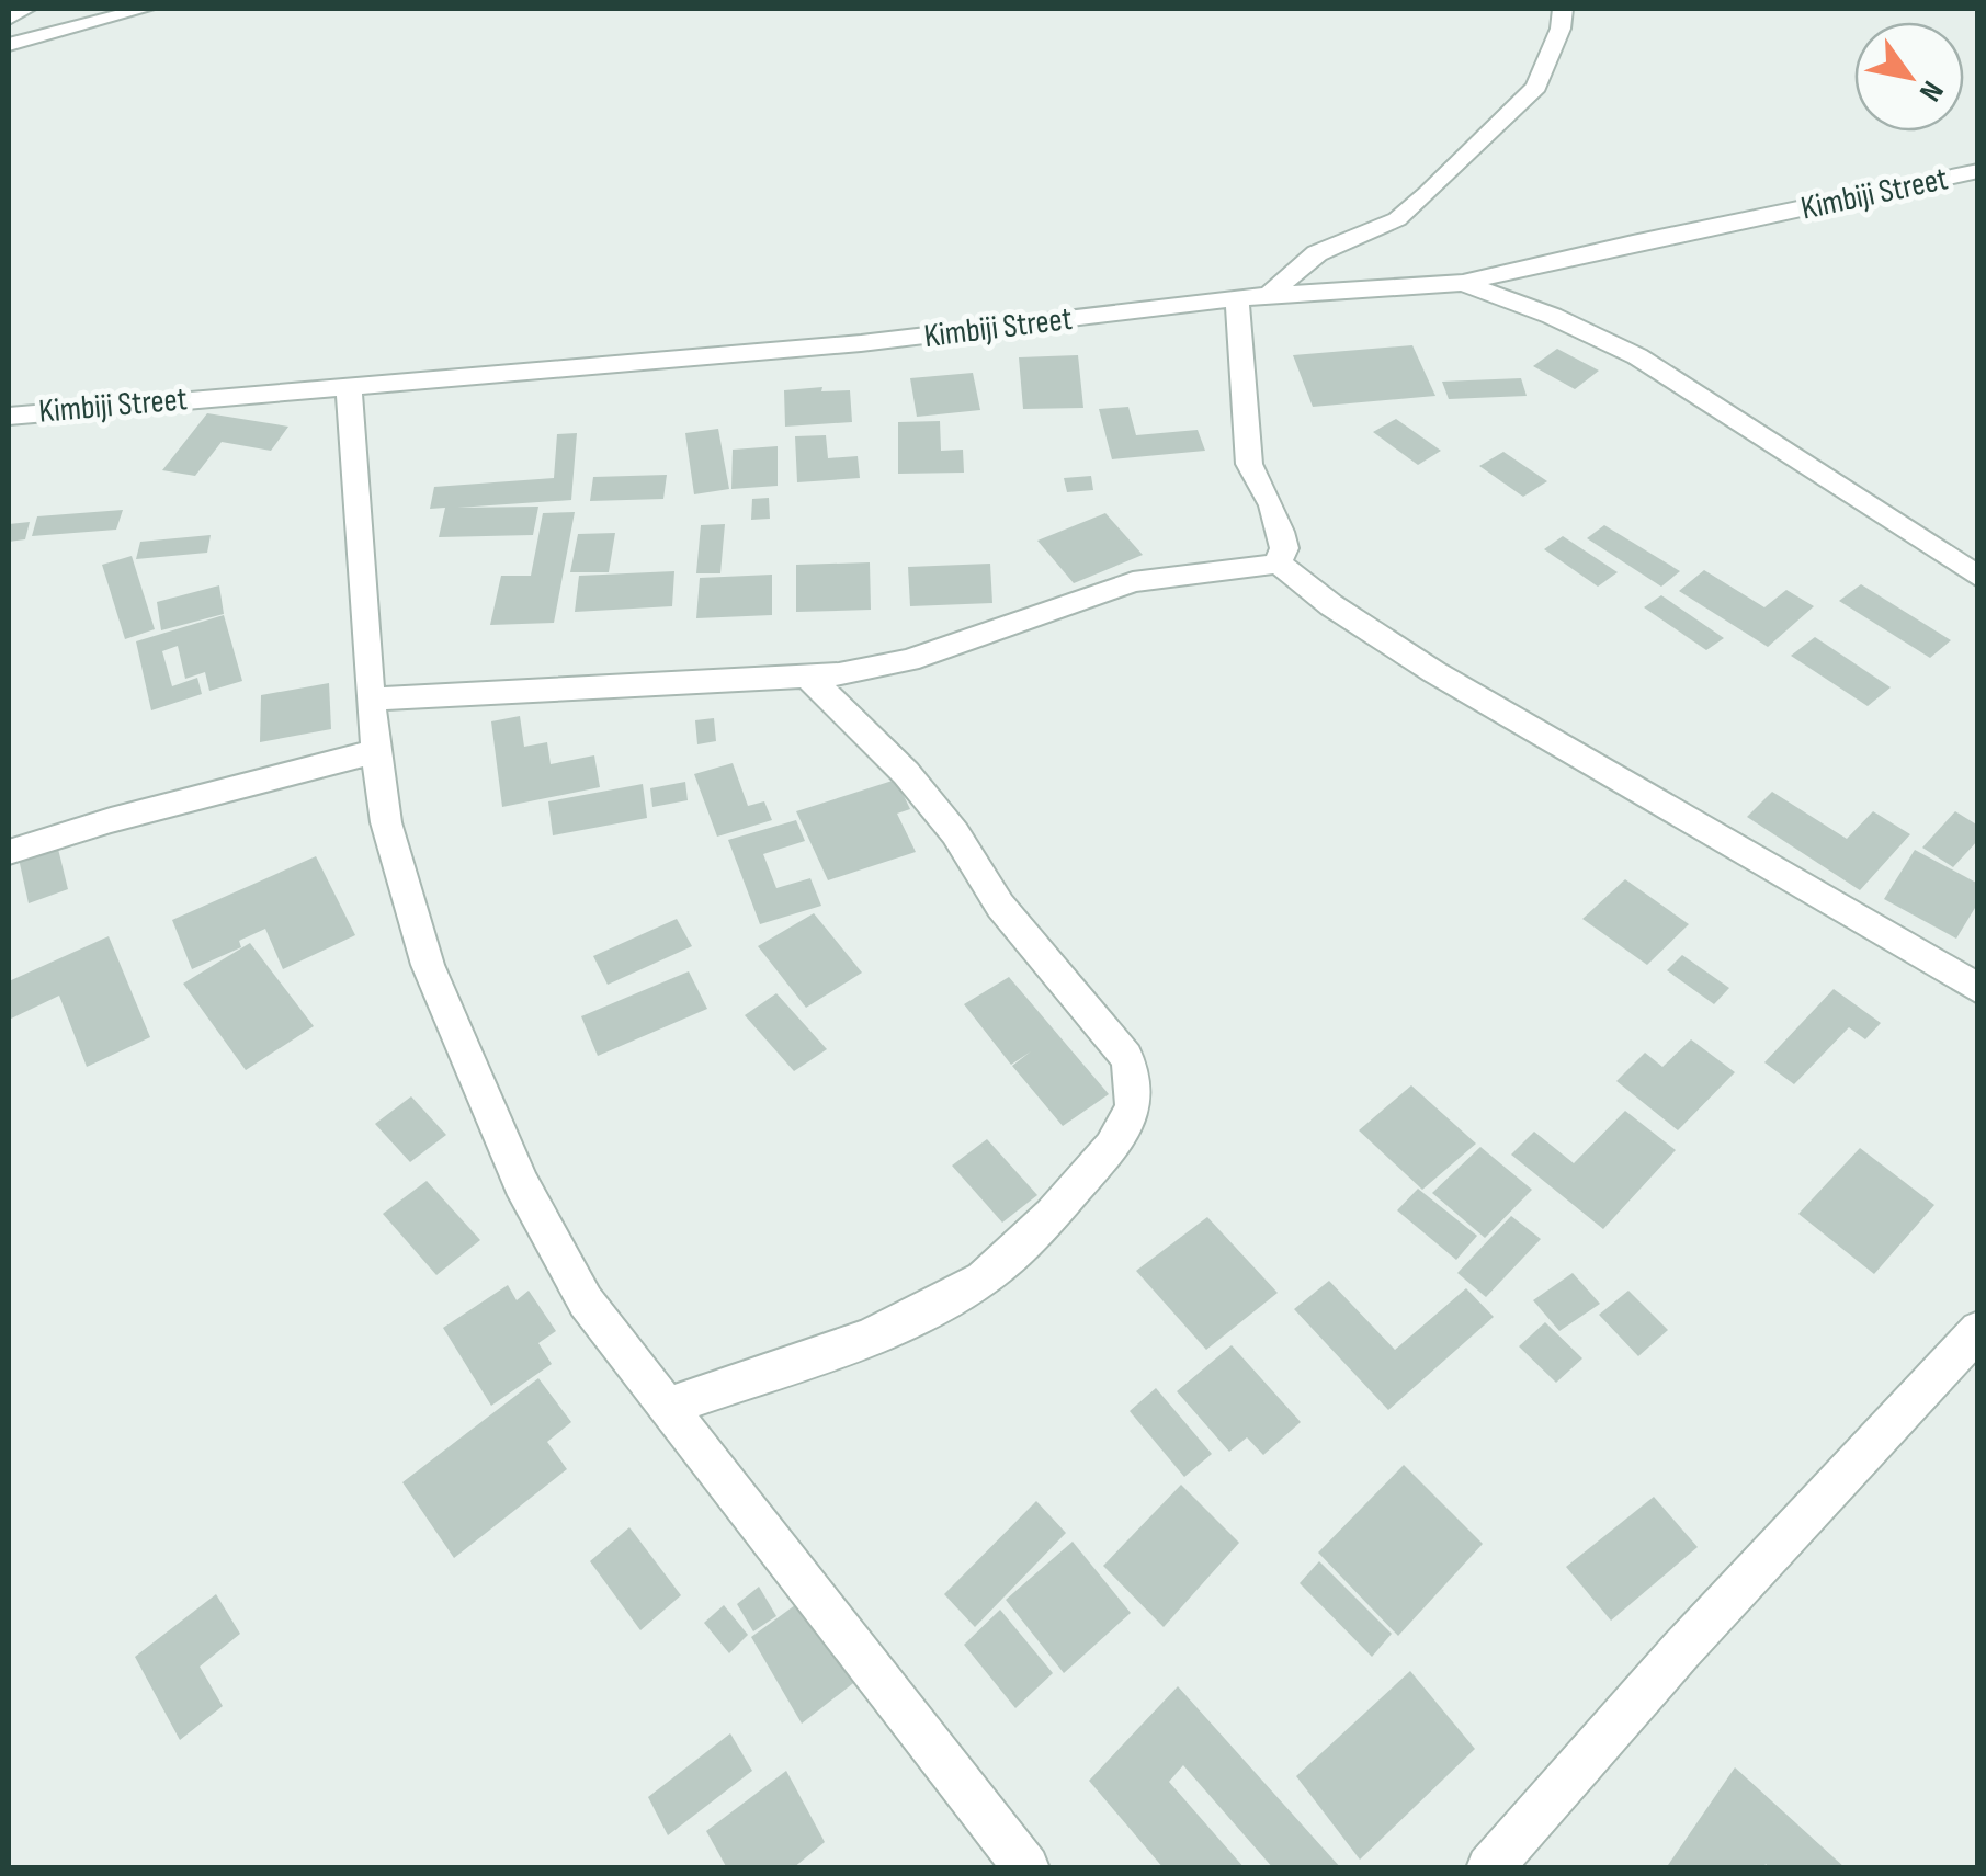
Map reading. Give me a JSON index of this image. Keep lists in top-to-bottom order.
{
  "streets": {
    "street": ["Kimbiji Street"]
  },
  "north": "bottom right"
}
